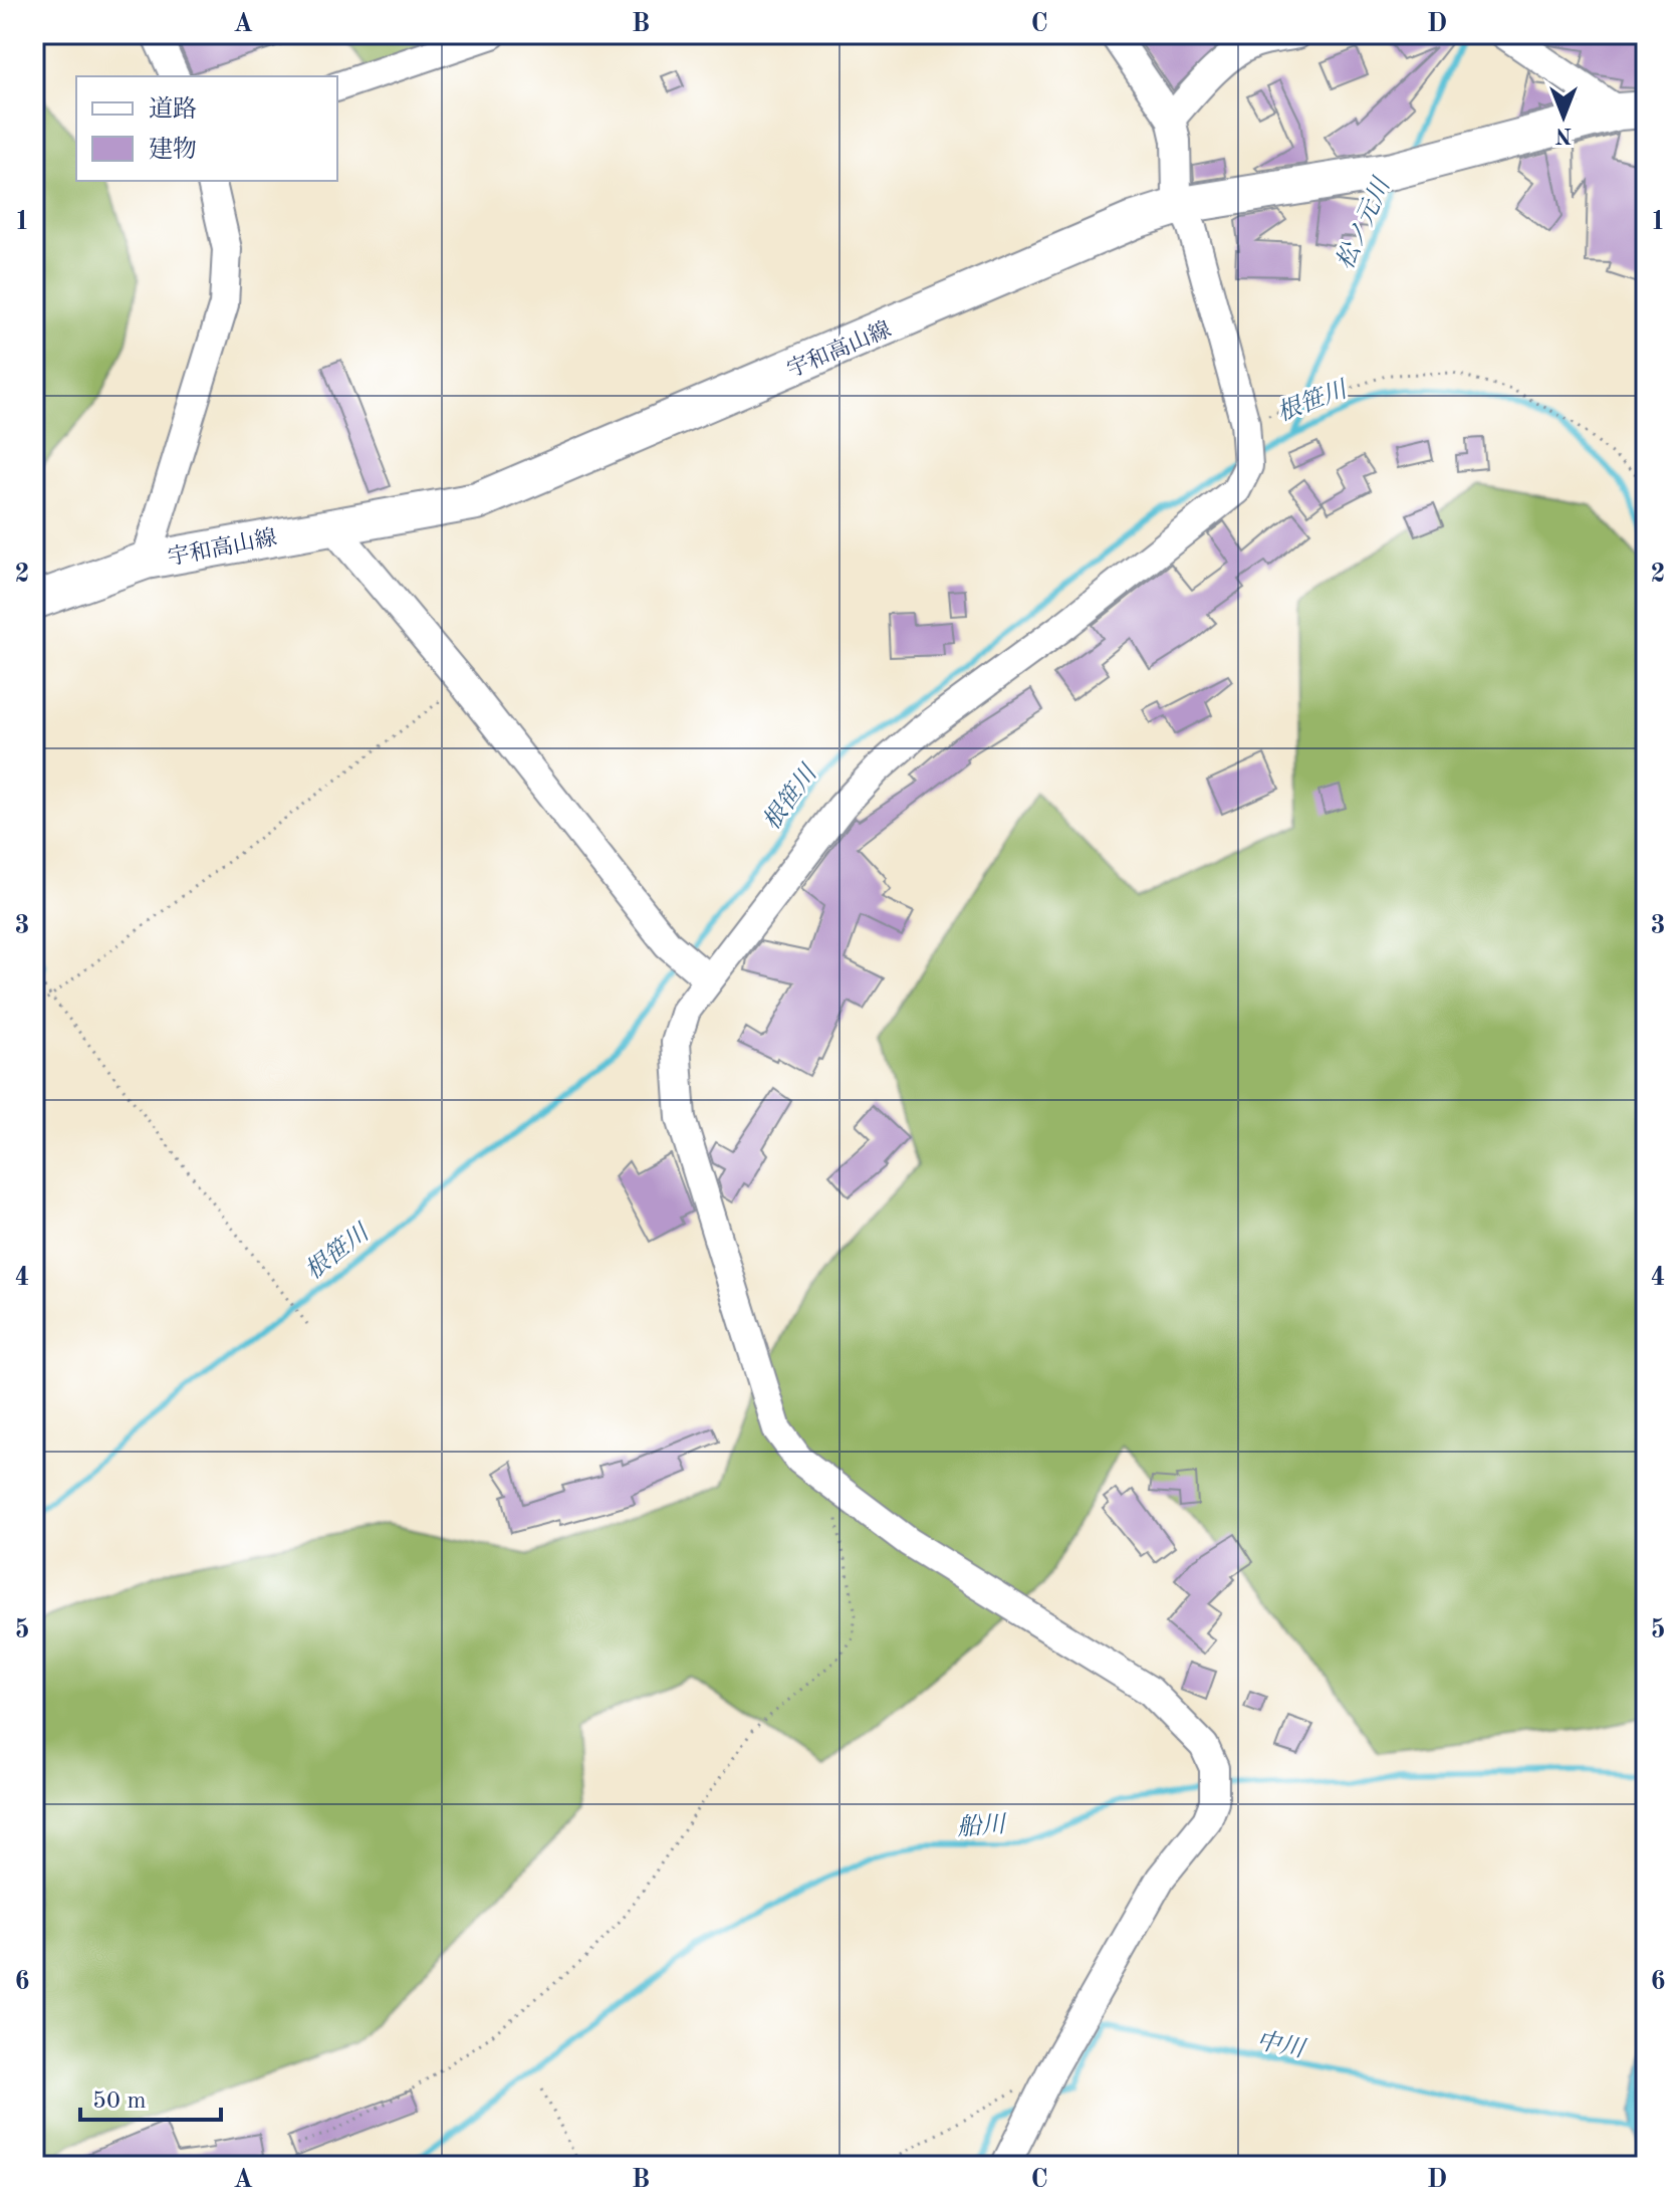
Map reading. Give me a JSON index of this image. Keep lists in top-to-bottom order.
{
  "streets": {
    "main road": ["宇和高山線"]
  },
  "water": [
    "松ノ元川",
    "根笹川",
    "船川",
    "中川"
  ],
  "legend": ["道路", "建物"],
  "scale_bar": "50 m",
  "north": "bottom",
  "grid": {
    "columns": [
      "A",
      "B",
      "C",
      "D"
    ],
    "rows": [
      "1",
      "2",
      "3",
      "4",
      "5",
      "6"
    ]
  }
}
